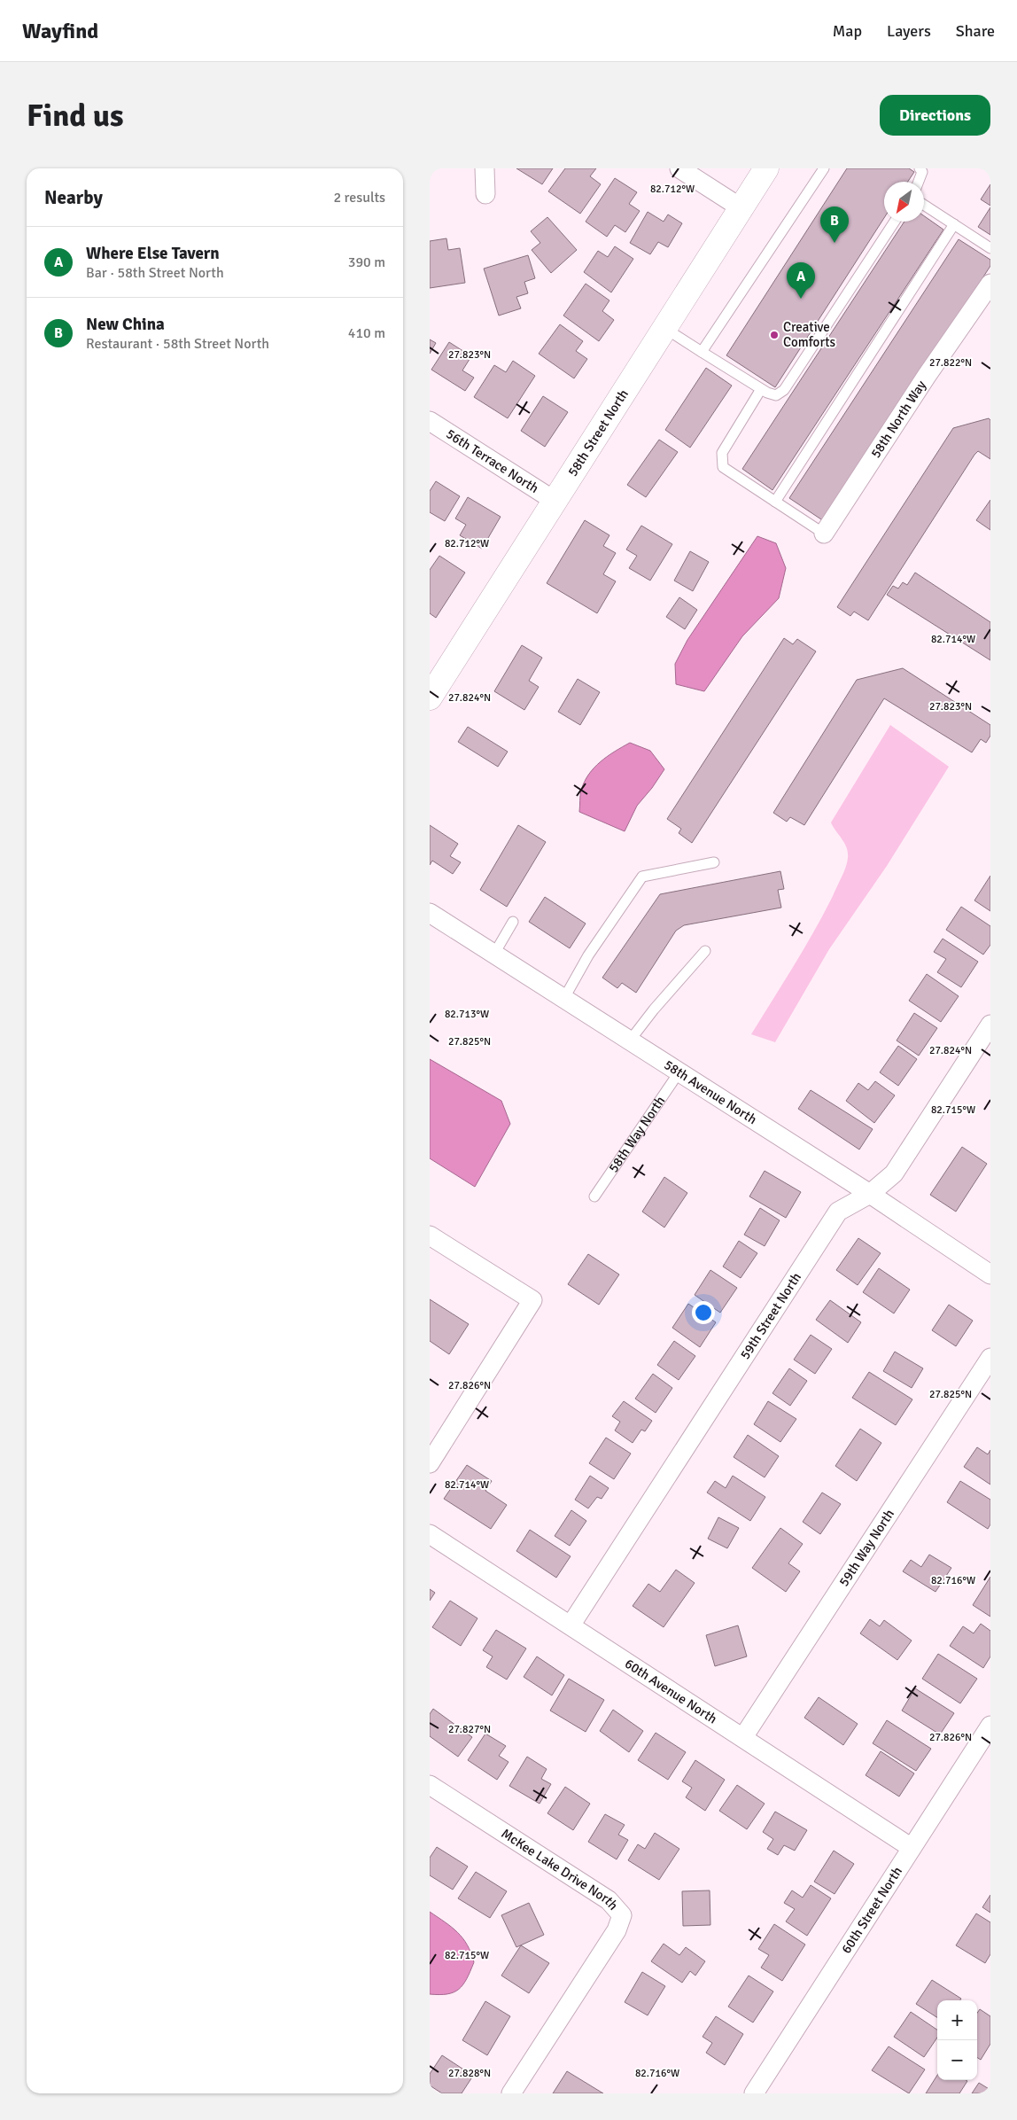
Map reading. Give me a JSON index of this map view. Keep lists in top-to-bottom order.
{
  "streets": {
    "street": [
      "58th North Way",
      "58th Street North",
      "56th Terrace North",
      "58th Avenue North",
      "59th Street North",
      "59th Way North",
      "60th Avenue North",
      "McKee Lake Drive North",
      "60th Street North"
    ],
    "lane": ["58th Way North"]
  },
  "crossings": [
    ["58th Street North", "56th Terrace North"],
    ["58th Avenue North", "58th Way North"],
    ["58th Avenue North", "59th Street North"],
    ["59th Street North", "60th Avenue North"],
    ["59th Way North", "60th Avenue North"],
    ["60th Avenue North", "60th Street North"]
  ],
  "places": ["Creative Comforts"],
  "north": "bottom left",
  "page": {
    "header": "Wayfind",
    "nav": ["Map", "Layers", "Share"],
    "buttons": "Directions",
    "title": "Find us",
    "heading": ["Nearby", "2 results"],
    "pins": ["B", "A"],
    "list": [
      {
        "mark": "A",
        "name": "Where Else Tavern",
        "note": "Bar · 58th Street North",
        "value": "390 m"
      },
      {
        "mark": "B",
        "name": "New China",
        "note": "Restaurant · 58th Street North",
        "value": "410 m"
      }
    ],
    "map_buttons": ["+", "−"]
  },
  "coordinates": [
    "82.712°W",
    "27.823°N",
    "27.822°N",
    "82.714°W",
    "27.824°N",
    "82.713°W",
    "27.825°N",
    "82.715°W",
    "27.826°N",
    "82.716°W",
    "27.827°N",
    "27.828°N"
  ]
}
